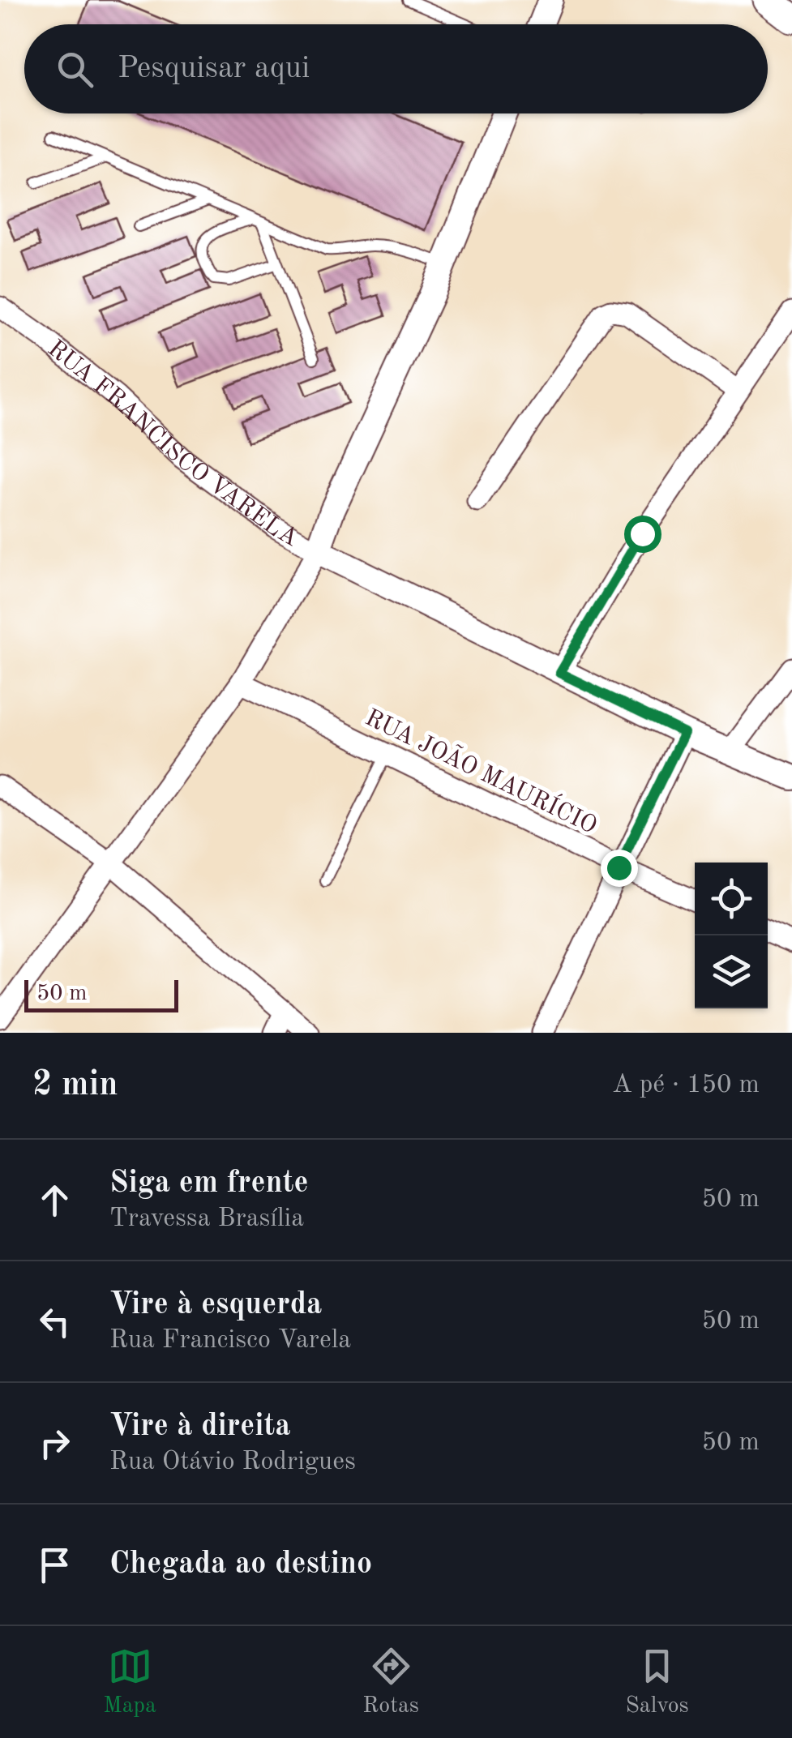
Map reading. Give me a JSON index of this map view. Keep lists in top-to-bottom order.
{
  "streets": {
    "street": ["RUA FRANCISCO VARELA", "RUA JOÃO MAURÍCIO"]
  },
  "scale_bar": "50 m",
  "page": {
    "search": "Pesquisar aqui",
    "scale": "50 m",
    "heading": ["2 min", "A pé · 150 m"],
    "list": [
      ["Siga em frente", "Travessa Brasília", "50 m"],
      ["Vire à esquerda", "Rua Francisco Varela", "50 m"],
      ["Vire à direita", "Rua Otávio Rodrigues", "50 m"],
      "Chegada ao destino"
    ],
    "nav": ["Mapa", "Rotas", "Salvos"]
  }
}
